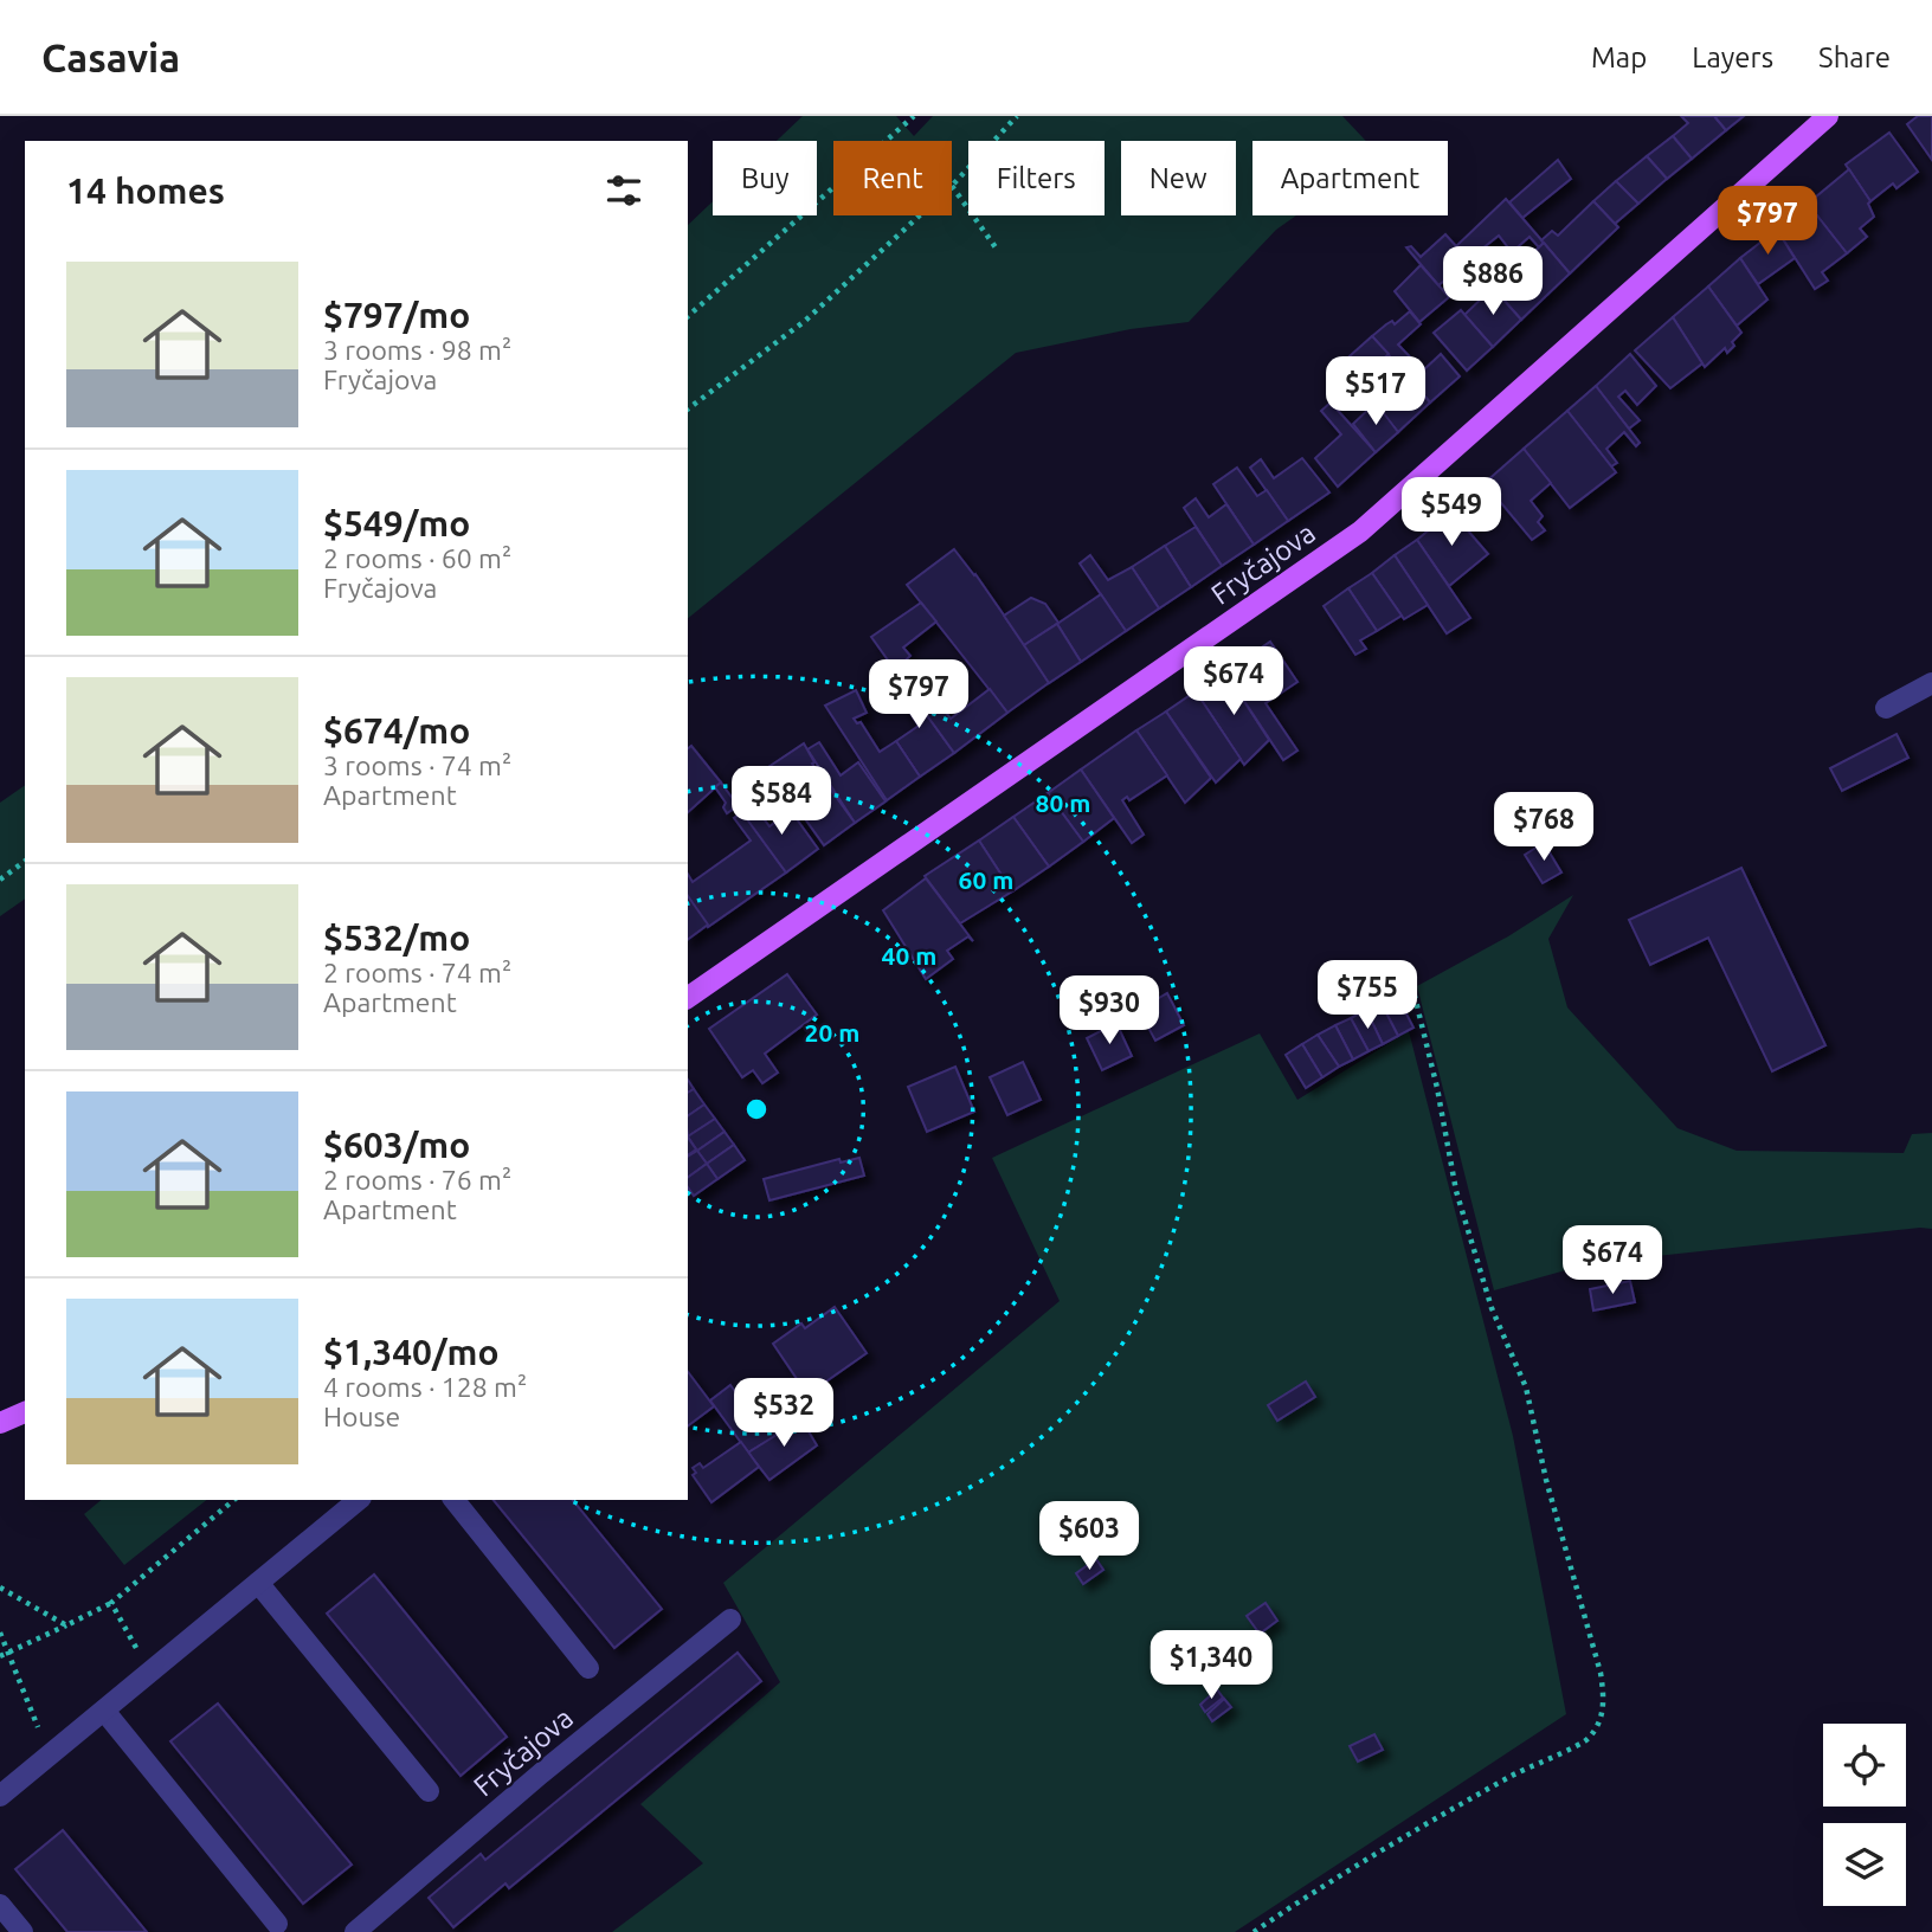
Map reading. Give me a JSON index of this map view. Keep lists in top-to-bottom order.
{
  "streets": {
    "main road": ["Fryčajova"]
  },
  "page": {
    "header": "Casavia",
    "nav": ["Map", "Layers", "Share"],
    "chip": [
      "Buy",
      "Rent",
      "Filters",
      "New",
      "Apartment"
    ],
    "heading": "14 homes",
    "price": [
      "$797",
      "$886",
      "$517",
      "$549",
      "$674",
      "$797",
      "$584",
      "$768",
      "$755",
      "$930",
      "$674",
      "$532",
      "$603",
      "$1,340"
    ],
    "list": [
      {
        "name": "$797/mo",
        "note": "3 rooms · 98 m² · Fryčajova"
      },
      {
        "name": "$549/mo",
        "note": "2 rooms · 60 m² · Fryčajova"
      },
      {
        "name": "$674/mo",
        "note": "3 rooms · 74 m² · Apartment"
      },
      {
        "name": "$532/mo",
        "note": "2 rooms · 74 m² · Apartment"
      },
      {
        "name": "$603/mo",
        "note": "2 rooms · 76 m² · Apartment"
      },
      {
        "name": "$1,340/mo",
        "note": "4 rooms · 128 m² · House"
      }
    ]
  },
  "rings": [
    "80 m",
    "60 m",
    "40 m",
    "20 m"
  ]
}
